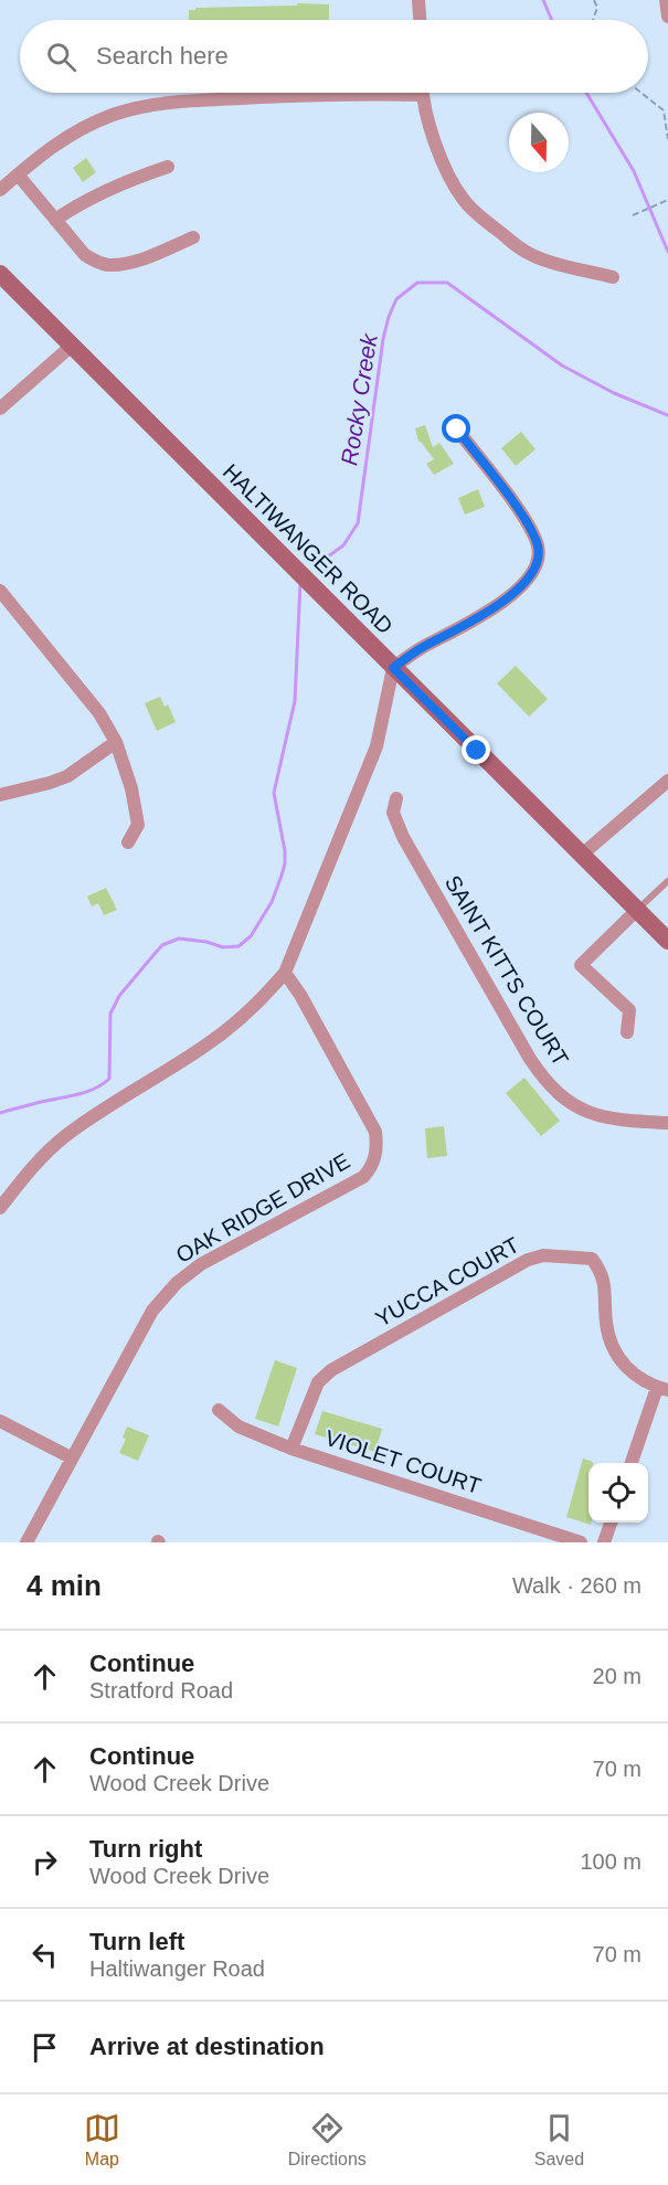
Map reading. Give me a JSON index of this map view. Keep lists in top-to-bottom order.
{
  "streets": {
    "street": [
      "HALTIWANGER ROAD",
      "SAINT KITTS COURT",
      "OAK RIDGE DRIVE",
      "YUCCA COURT",
      "VIOLET COURT"
    ]
  },
  "crossings": [
    ["YUCCA COURT", "VIOLET COURT"]
  ],
  "water": ["Rocky Creek"],
  "north": "bottom",
  "page": {
    "search": "Search here",
    "heading": ["4 min", "Walk · 260 m"],
    "list": [
      ["Continue", "Stratford Road", "20 m"],
      ["Continue", "Wood Creek Drive", "70 m"],
      ["Turn right", "Wood Creek Drive", "100 m"],
      ["Turn left", "Haltiwanger Road", "70 m"],
      "Arrive at destination"
    ],
    "nav": ["Map", "Directions", "Saved"]
  }
}
